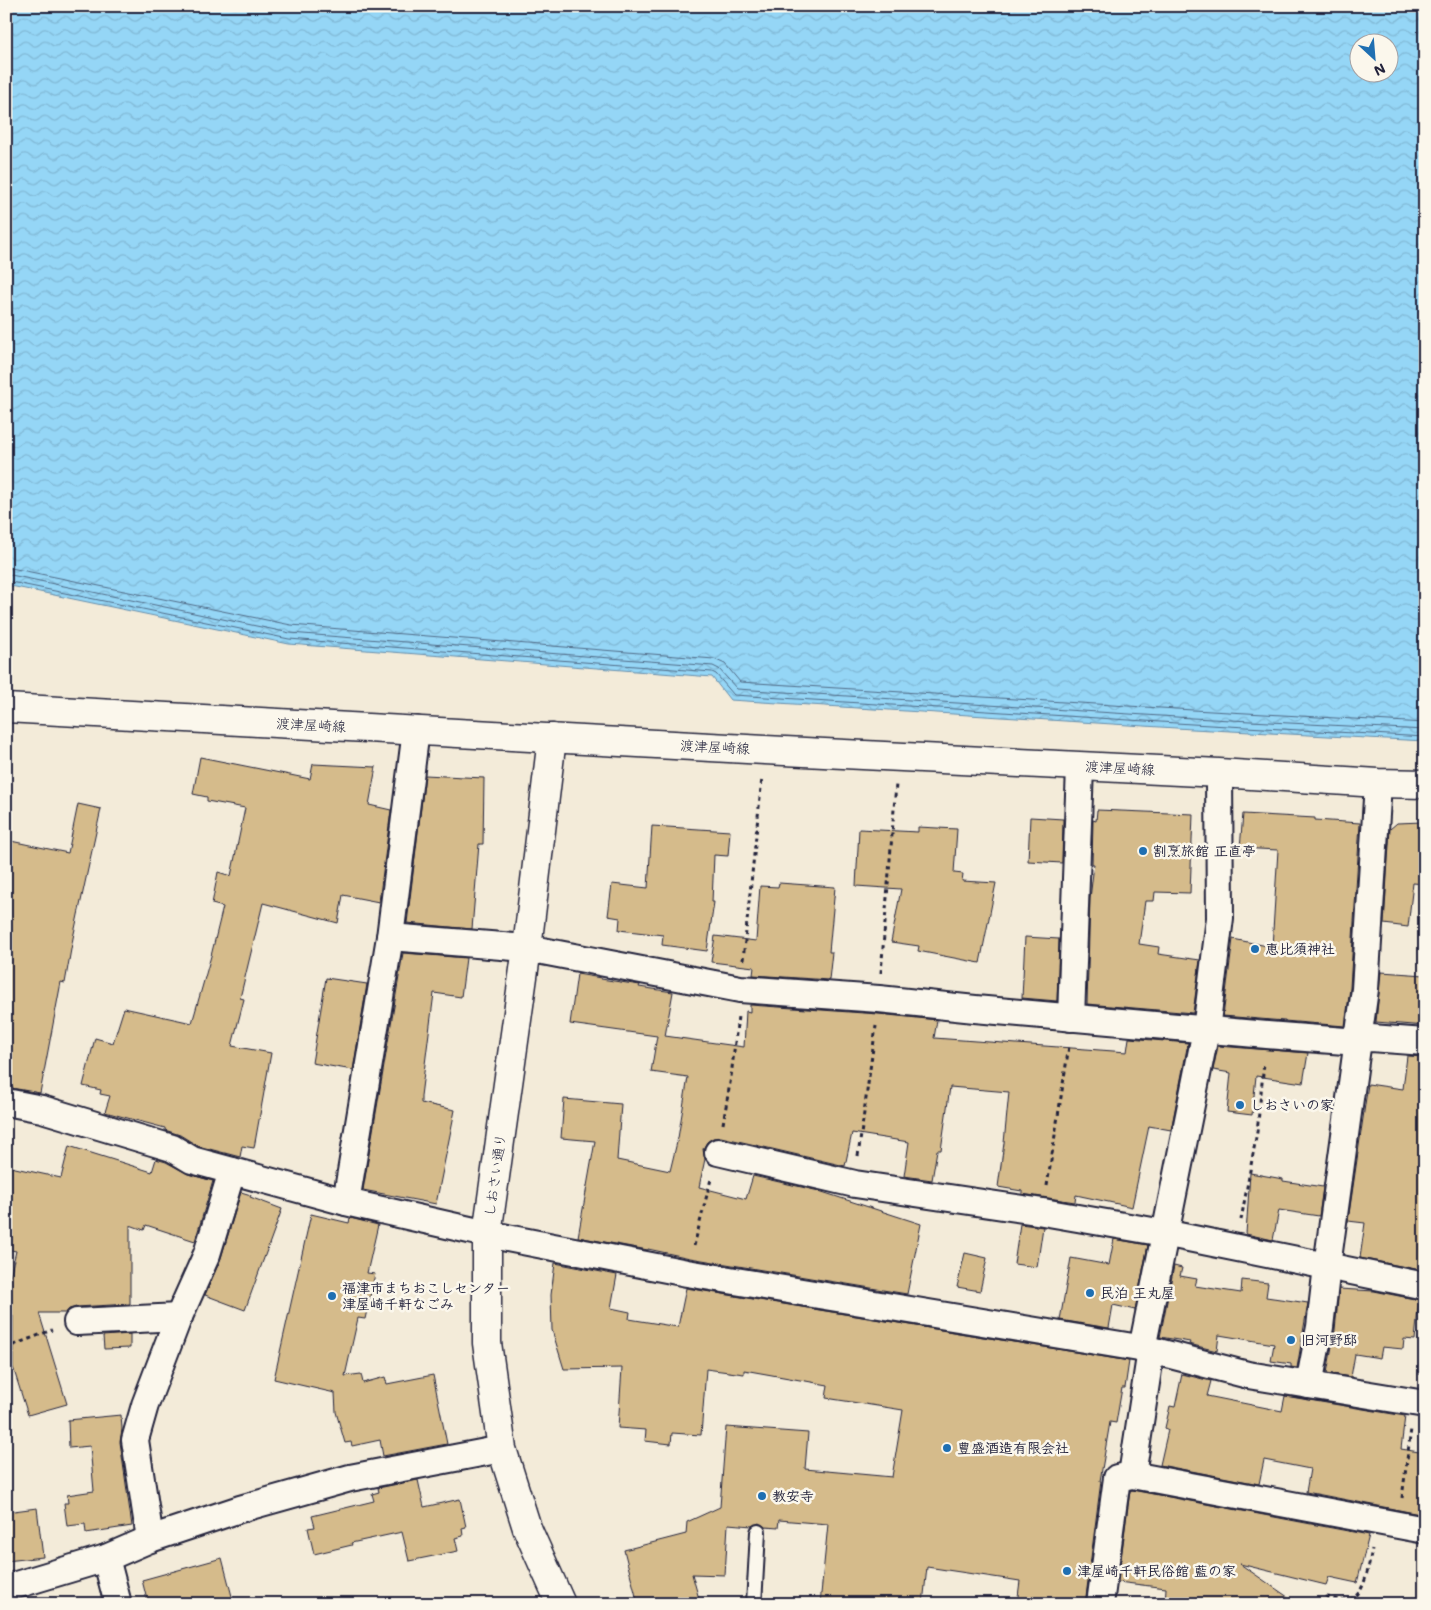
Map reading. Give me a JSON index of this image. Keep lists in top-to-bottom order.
{
  "streets": {
    "main road": ["渡津屋崎線", "しおさい通り"]
  },
  "crossings": [
    ["渡津屋崎線", "しおさい通り"]
  ],
  "places": [
    "割烹旅館 正直亭",
    "恵比須神社",
    "しおさいの家",
    "民泊 王丸屋",
    "福津市まちおこしセンター 津屋崎千軒なごみ",
    "旧河野邸",
    "豊盛酒造有限会社",
    "教安寺",
    "津屋崎千軒民俗館 藍の家"
  ],
  "north": "bottom right"
}
